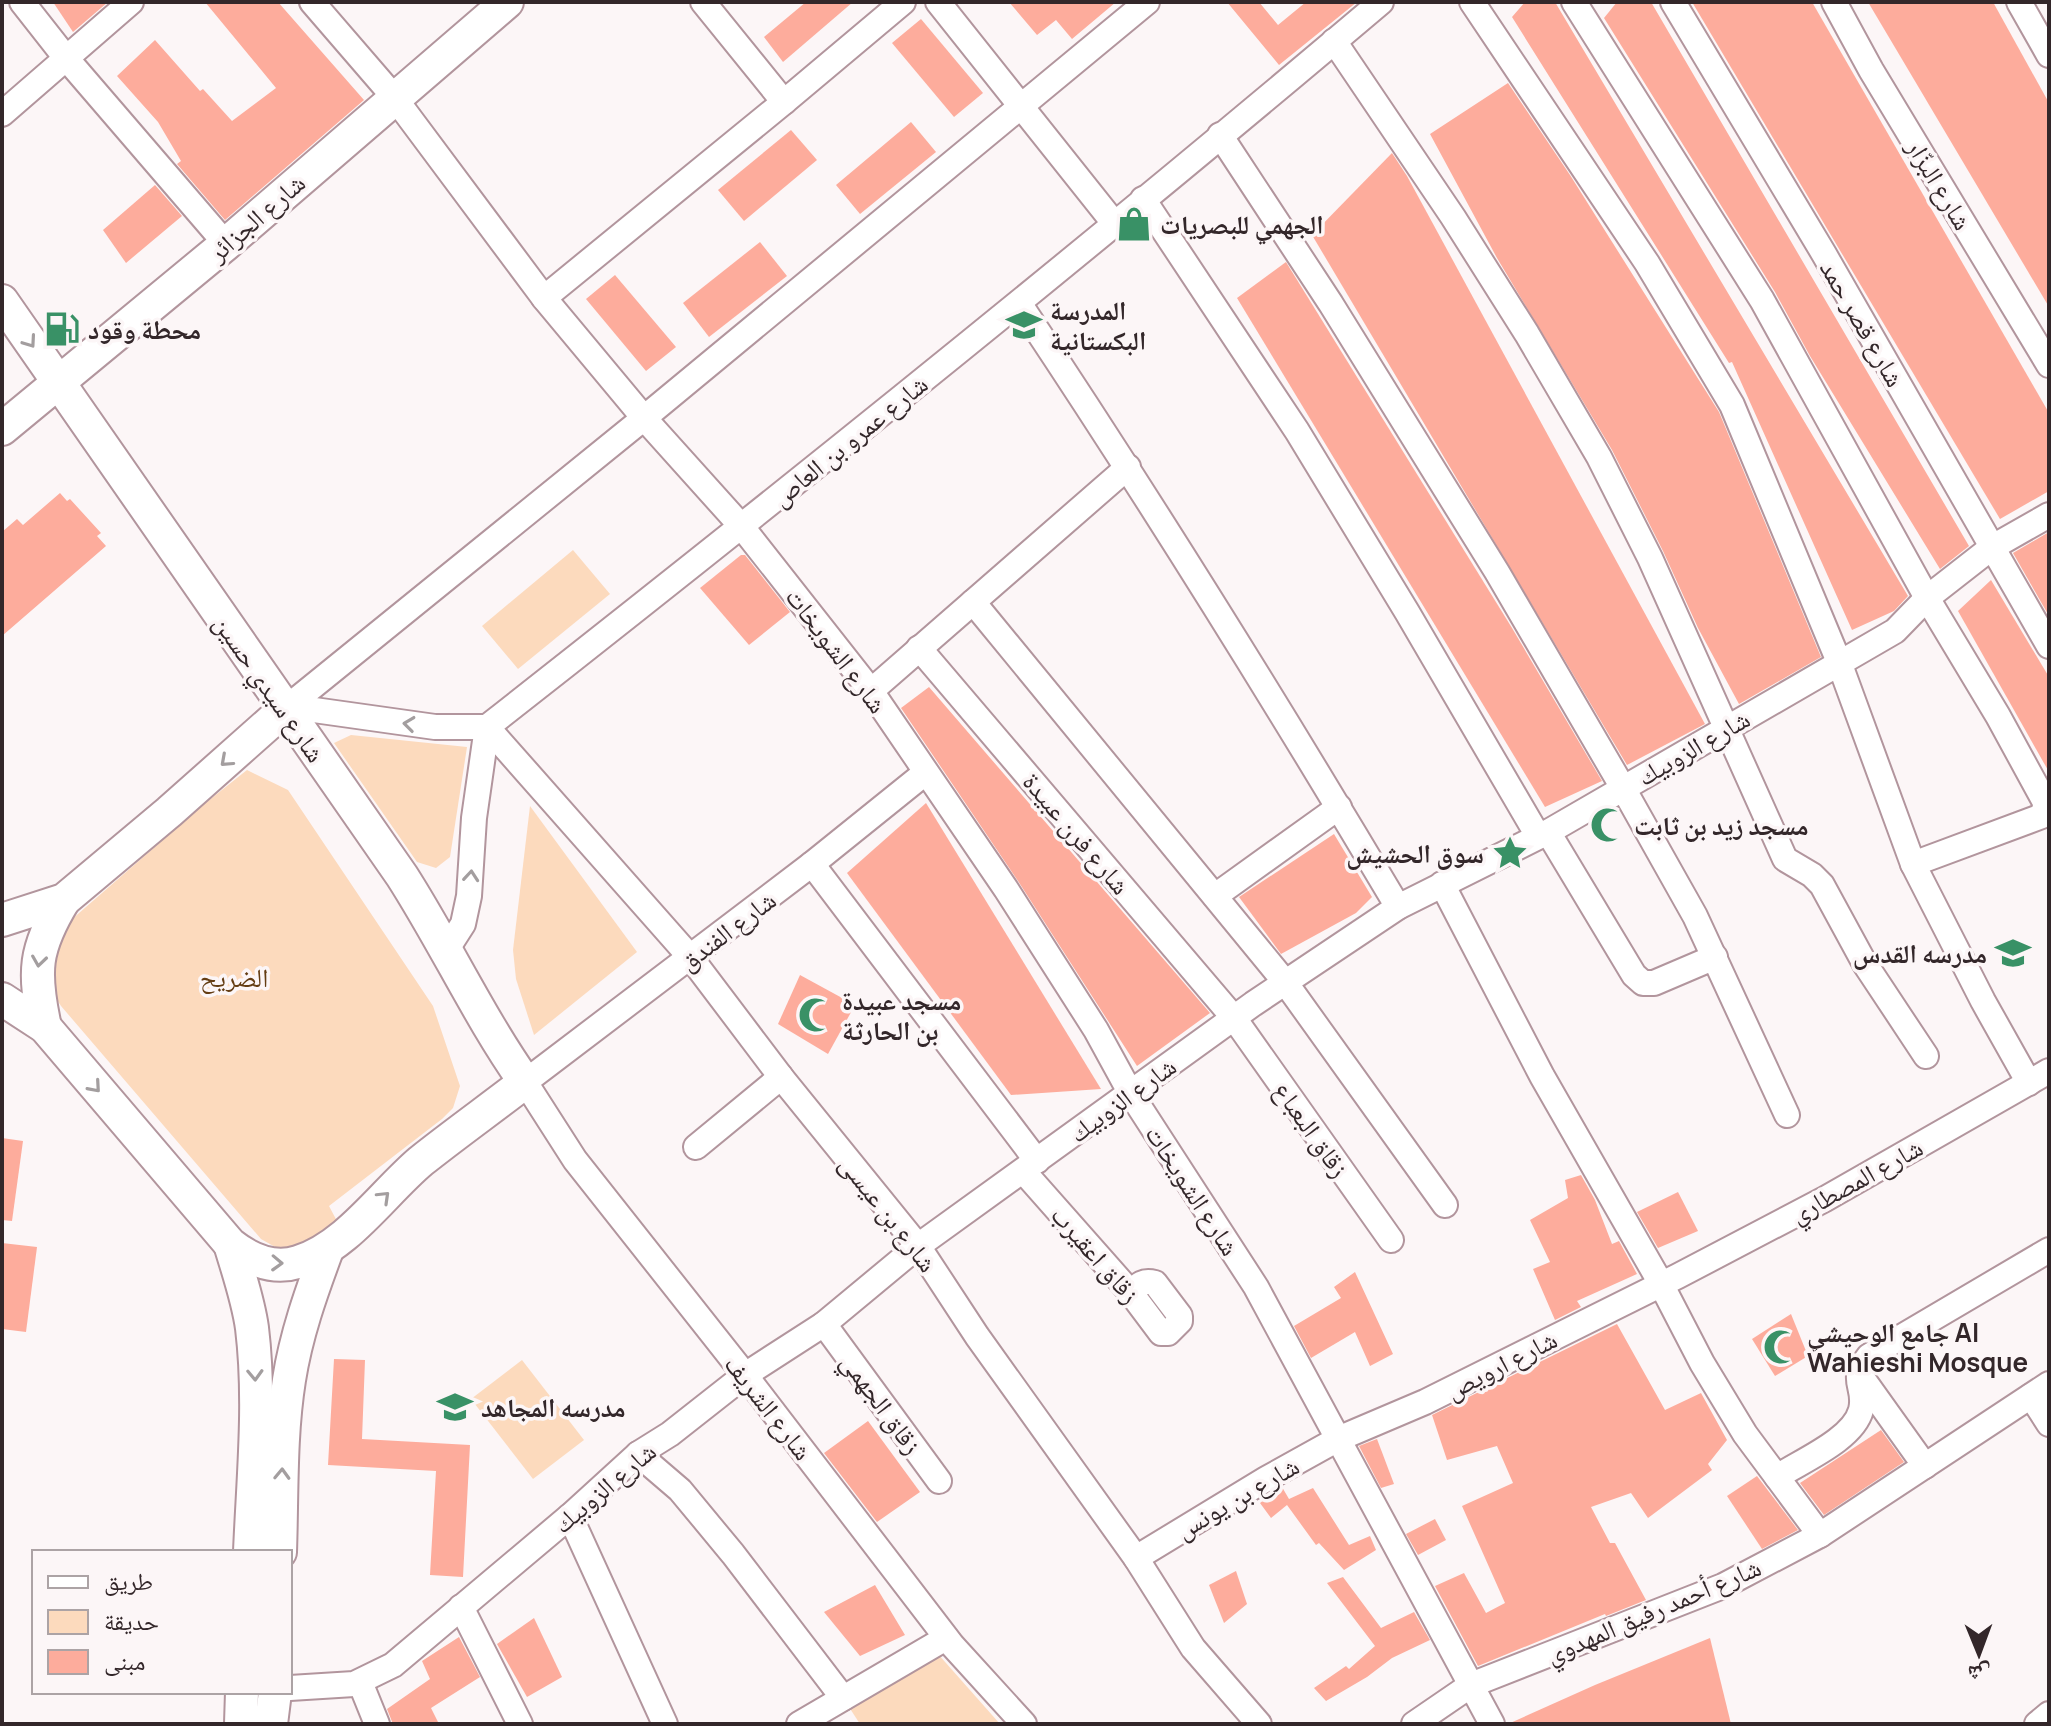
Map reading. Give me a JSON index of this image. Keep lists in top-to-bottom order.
{
  "streets": {
    "main road": ["شارع الجزائر", "شارع سيدي حسين"],
    "street": [
      "شارع البزّار",
      "شارع قصر حمد",
      "شارع عمرو بن العاص",
      "شارع الشويخات",
      "شارع الزوبيك",
      "شارع فرن عبيدة",
      "شارع الفندق",
      "زقاق البعباع",
      "شارع المصطاري",
      "شارع بن عيسى",
      "زقاق اعقيرب",
      "شارع ارويص",
      "زقاق الجهمي",
      "شارع الشريف",
      "شارع بن يونس",
      "شارع أحمد رفيق المهدوي"
    ]
  },
  "crossings": [
    ["شارع الجزائر", "شارع الشويخات"],
    ["شارع الجزائر", "شارع سيدي حسين"],
    ["شارع قصر حمد", "شارع الزوبيك"],
    ["شارع عمرو بن العاص", "شارع الشويخات"],
    ["شارع عمرو بن العاص", "شارع بن عيسى"],
    ["شارع الشويخات", "شارع الزوبيك"],
    ["شارع الشويخات", "شارع الفندق"],
    ["شارع الشويخات", "شارع ارويص"],
    ["شارع الشويخات", "شارع بن يونس"],
    ["شارع الشويخات", "شارع أحمد رفيق المهدوي"],
    ["شارع سيدي حسين", "شارع الفندق"],
    ["شارع سيدي حسين", "شارع الشريف"],
    ["شارع الزوبيك", "شارع فرن عبيدة"],
    ["شارع الزوبيك", "زقاق البعباع"],
    ["شارع الزوبيك", "شارع بن عيسى"],
    ["شارع الزوبيك", "زقاق اعقيرب"],
    ["شارع الزوبيك", "زقاق الجهمي"],
    ["شارع الزوبيك", "شارع الشريف"],
    ["شارع فرن عبيدة", "زقاق البعباع"],
    ["شارع الفندق", "شارع بن عيسى"],
    ["شارع الفندق", "زقاق اعقيرب"],
    ["شارع الفندق", "شارع الشريف"],
    ["شارع المصطاري", "شارع ارويص"],
    ["شارع بن عيسى", "شارع بن يونس"],
    ["شارع ارويص", "شارع بن يونس"]
  ],
  "parks": ["الضريح"],
  "places": {
    "shop": ["الجهمي للبصريات"],
    "school or university": ["المدرسة البكستانية", "مدرسه القدس", "مدرسه المجاهد"],
    "fuel station": ["محطة وقود"],
    "mosque": ["مسجد زيد بن ثابت", "مسجد عبيدة بن الحارثة", "جامع الوحيشي Al Wahieshi Mosque"],
    "place": ["سوق الحشيش"]
  },
  "legend": ["طريق", "حديقة", "مبنى"],
  "north": "bottom"
}
